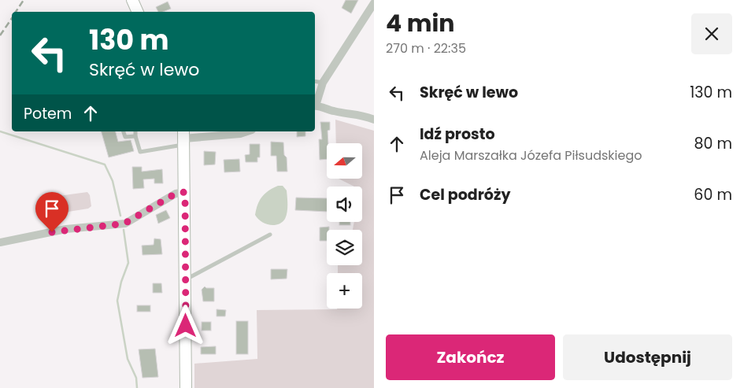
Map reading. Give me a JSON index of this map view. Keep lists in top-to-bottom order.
{
  "north": "left",
  "page": {
    "heading": ["4 min", "270 m · 22:35"],
    "turn": ["130 m", "Skręć w lewo"],
    "list": [
      {
        "name": "Skręć w lewo",
        "value": "130 m"
      },
      {
        "name": "Idź prosto",
        "note": "Aleja Marszałka Józefa Piłsudskiego",
        "value": "80 m"
      },
      {
        "name": "Cel podróży",
        "value": "60 m"
      }
    ],
    "then": "Potem",
    "map_buttons": "+",
    "buttons": ["Zakończ", "Udostępnij"]
  }
}
